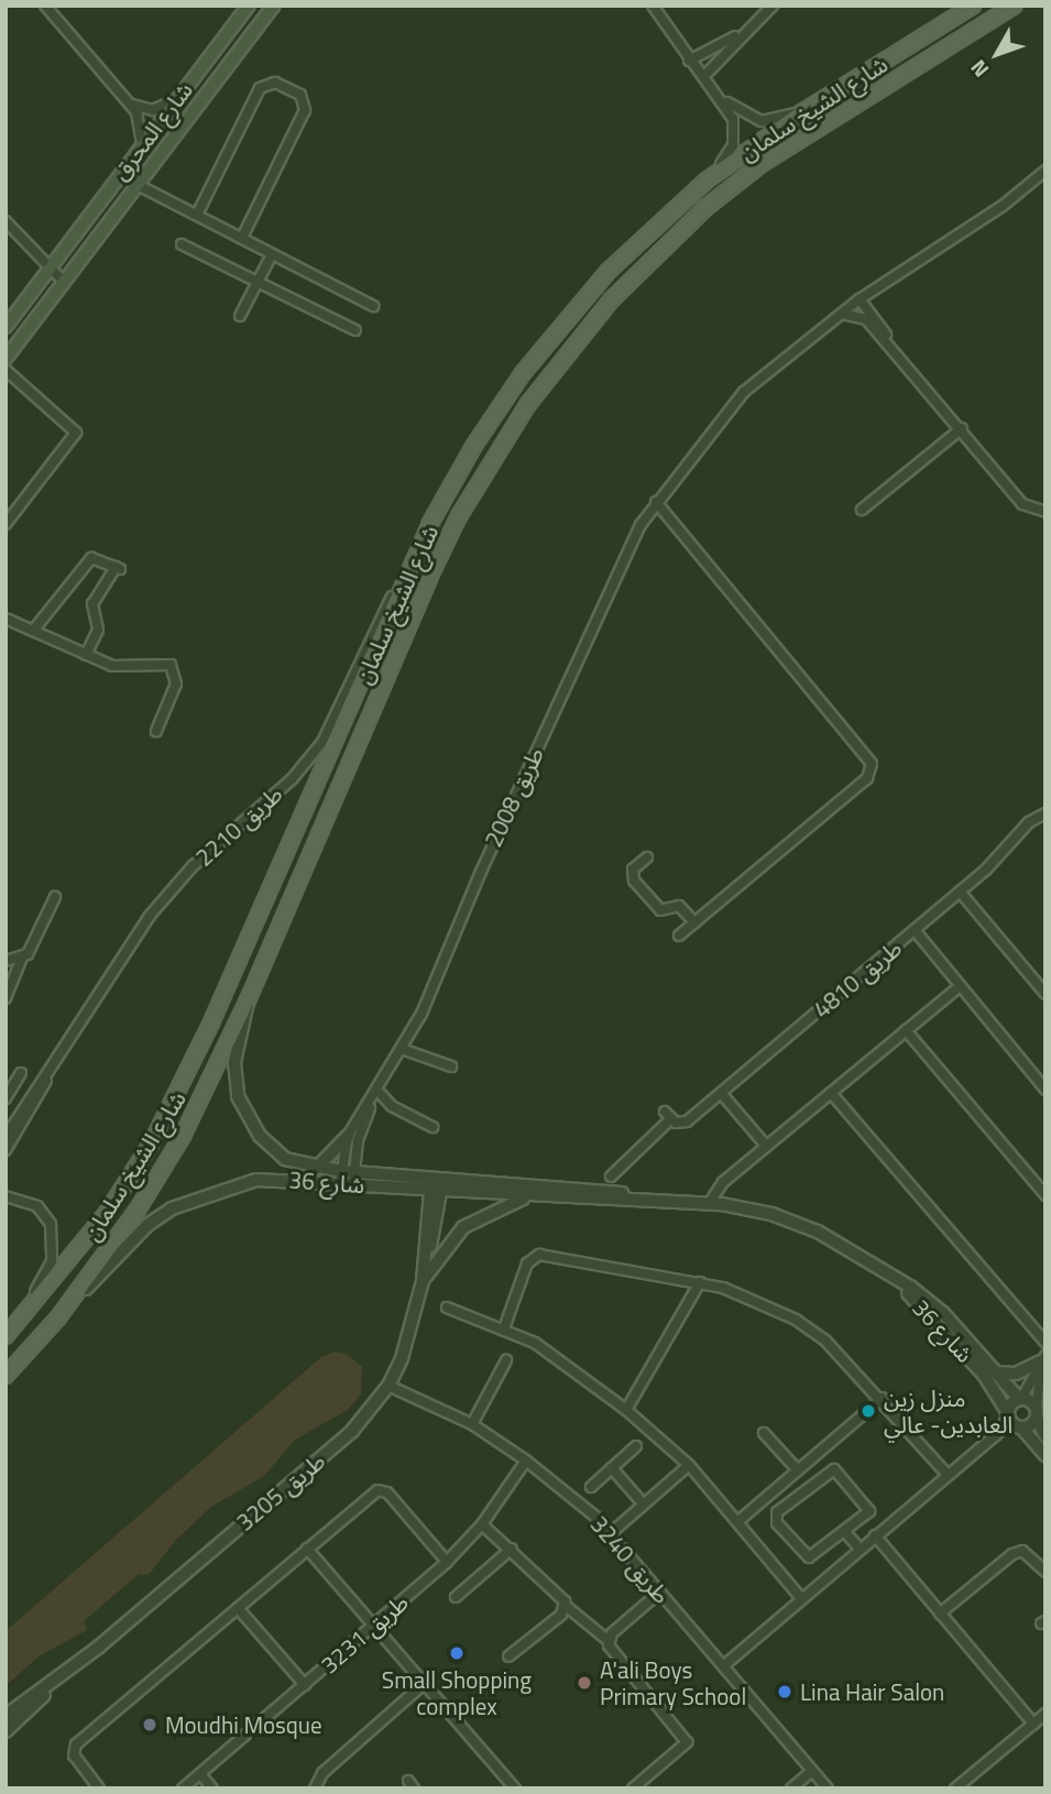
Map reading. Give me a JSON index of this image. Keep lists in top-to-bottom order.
{
  "streets": {
    "main road": ["شارع الشيخ سلمان", "شارع المحرق"],
    "street": [
      "طريق 2008",
      "طريق 2210",
      "طريق 4810",
      "شارع 36",
      "طريق 3205",
      "طريق 3240",
      "طريق 3231"
    ]
  },
  "crossings": [
    ["شارع الشيخ سلمان", "طريق 2210"],
    ["شارع الشيخ سلمان", "شارع 36"],
    ["طريق 2008", "شارع 36"],
    ["شارع 36", "طريق 3205"],
    ["طريق 3205", "طريق 3240"],
    ["طريق 3240", "طريق 3231"]
  ],
  "places": [
    "منزل زين العابدين- عالي",
    "Small Shopping complex",
    "A'ali Boys Primary School",
    "Lina Hair Salon",
    "Moudhi Mosque"
  ],
  "north": "bottom left"
}
